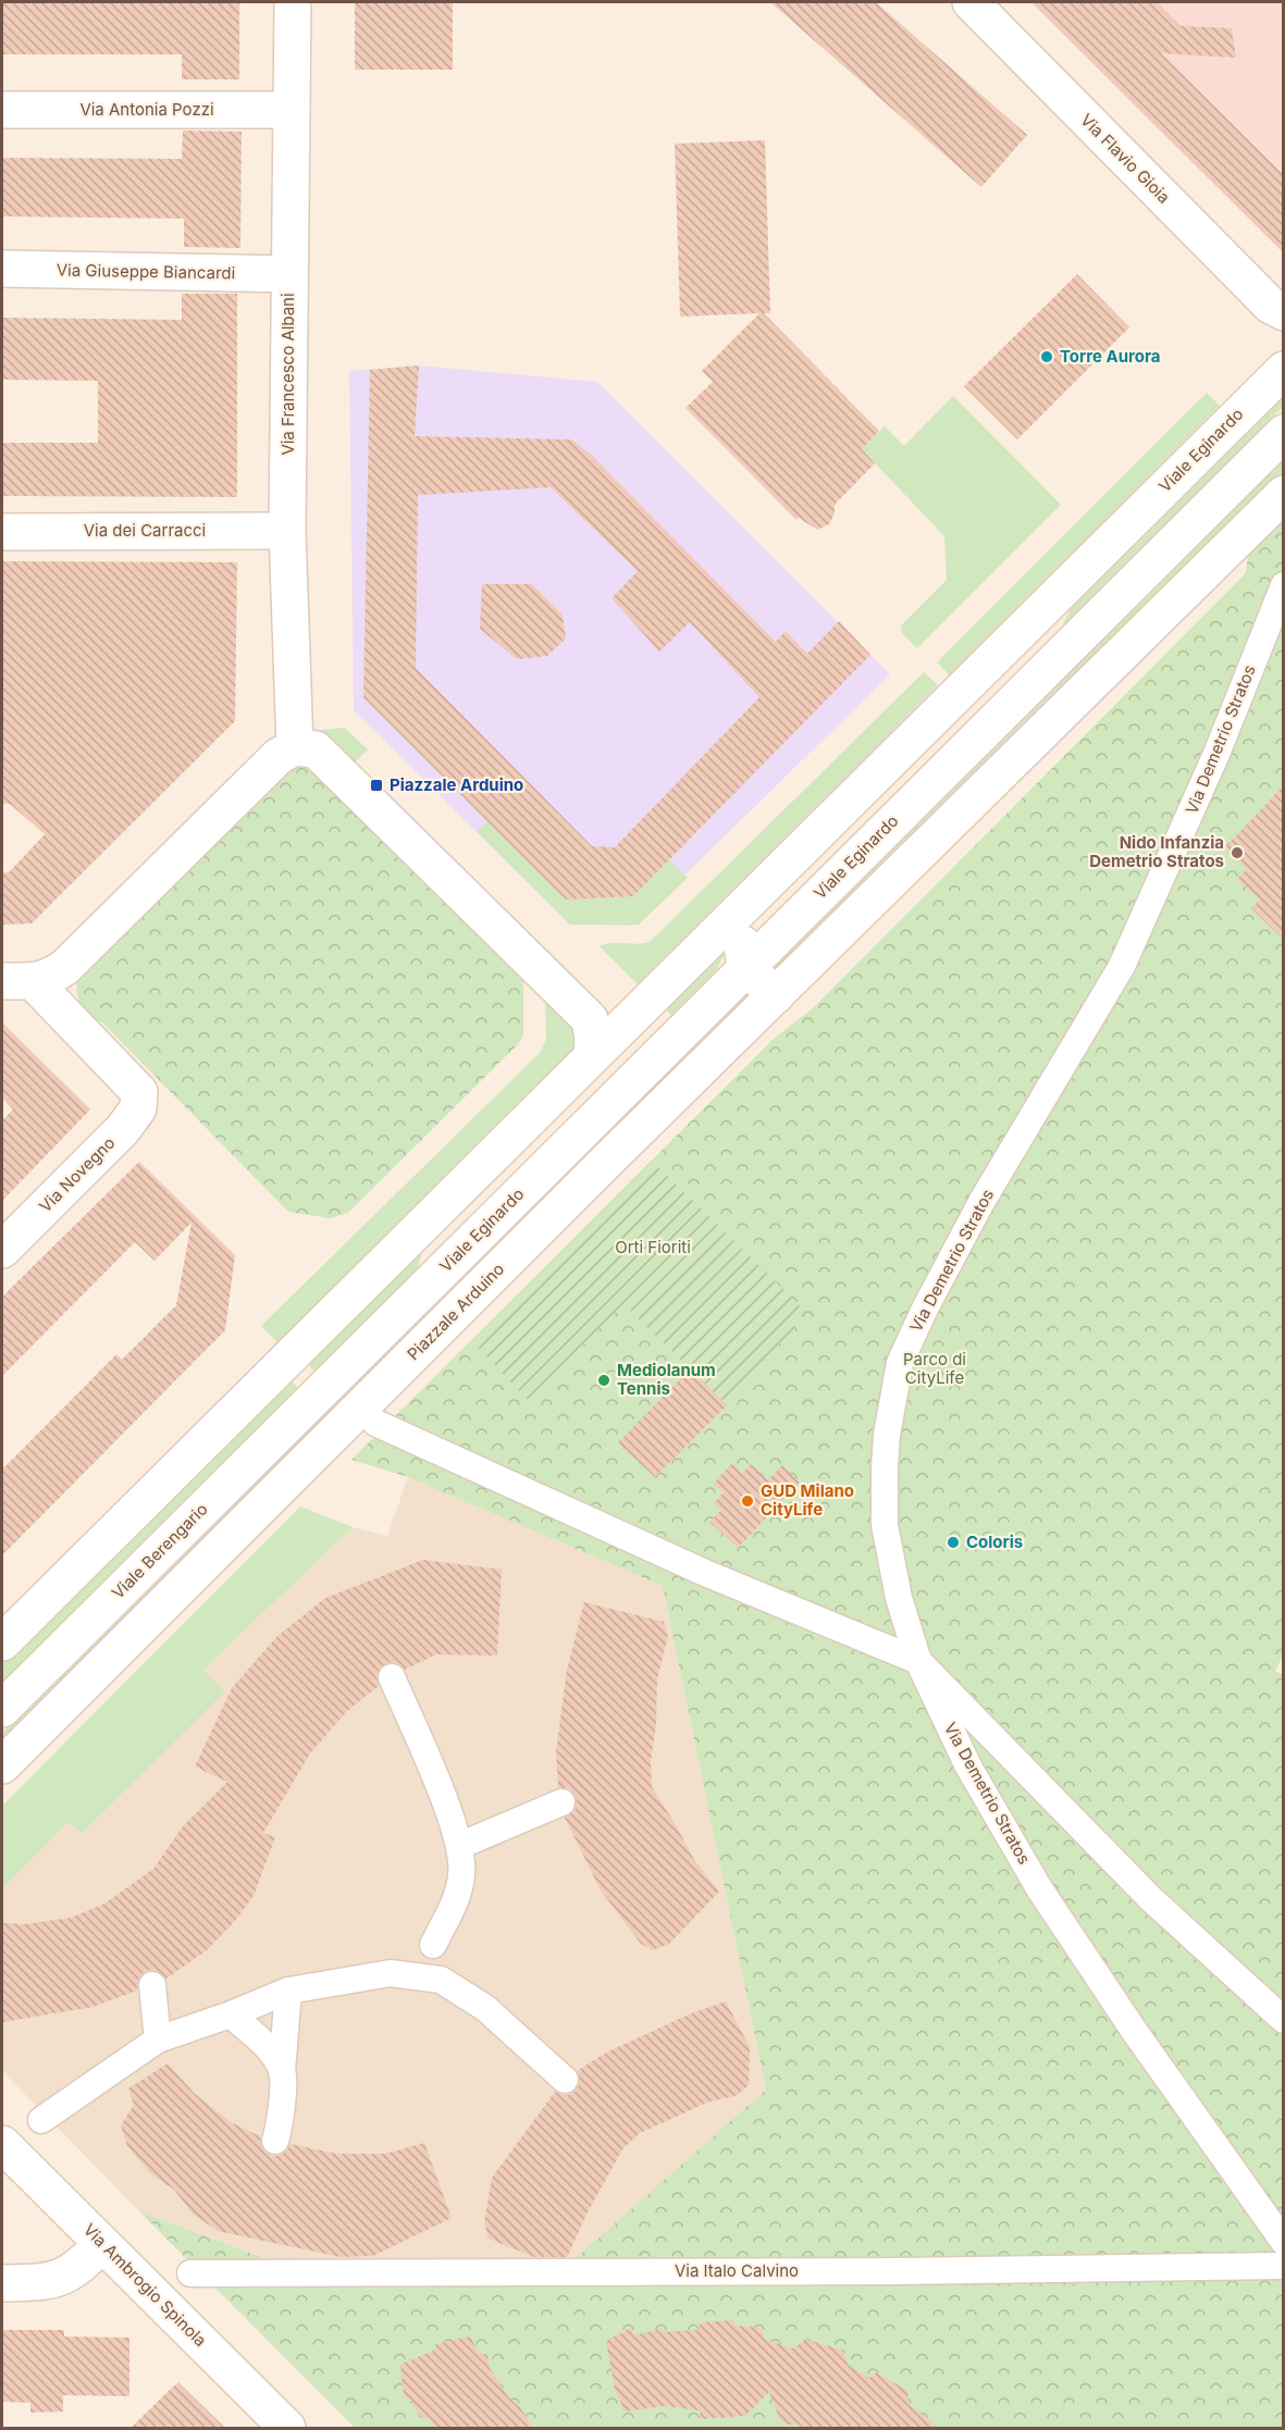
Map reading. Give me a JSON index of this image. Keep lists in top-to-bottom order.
{
  "streets": {
    "street": [
      "Via Antonia Pozzi",
      "Via Flavio Gioia",
      "Via Giuseppe Biancardi",
      "Via Francesco Albani",
      "Viale Eginardo",
      "Via dei Carracci",
      "Via Demetrio Stratos",
      "Via Novegno",
      "Piazzale Arduino",
      "Viale Berengario",
      "Via Italo Calvino",
      "Via Ambrogio Spinola"
    ]
  },
  "crossings": [
    ["Via Antonia Pozzi", "Via Francesco Albani"],
    ["Via Giuseppe Biancardi", "Via Francesco Albani"],
    ["Via Francesco Albani", "Via dei Carracci"],
    ["Viale Eginardo", "Viale Berengario"]
  ],
  "parks": ["Orti Fioriti", "Parco di CityLife"],
  "places": {
    "other": [
      "Torre Aurora",
      "Nido Infanzia Demetrio Stratos",
      "Mediolanum Tennis",
      "GUD Milano CityLife",
      "Coloris"
    ],
    "transit": ["Piazzale Arduino"]
  }
}
